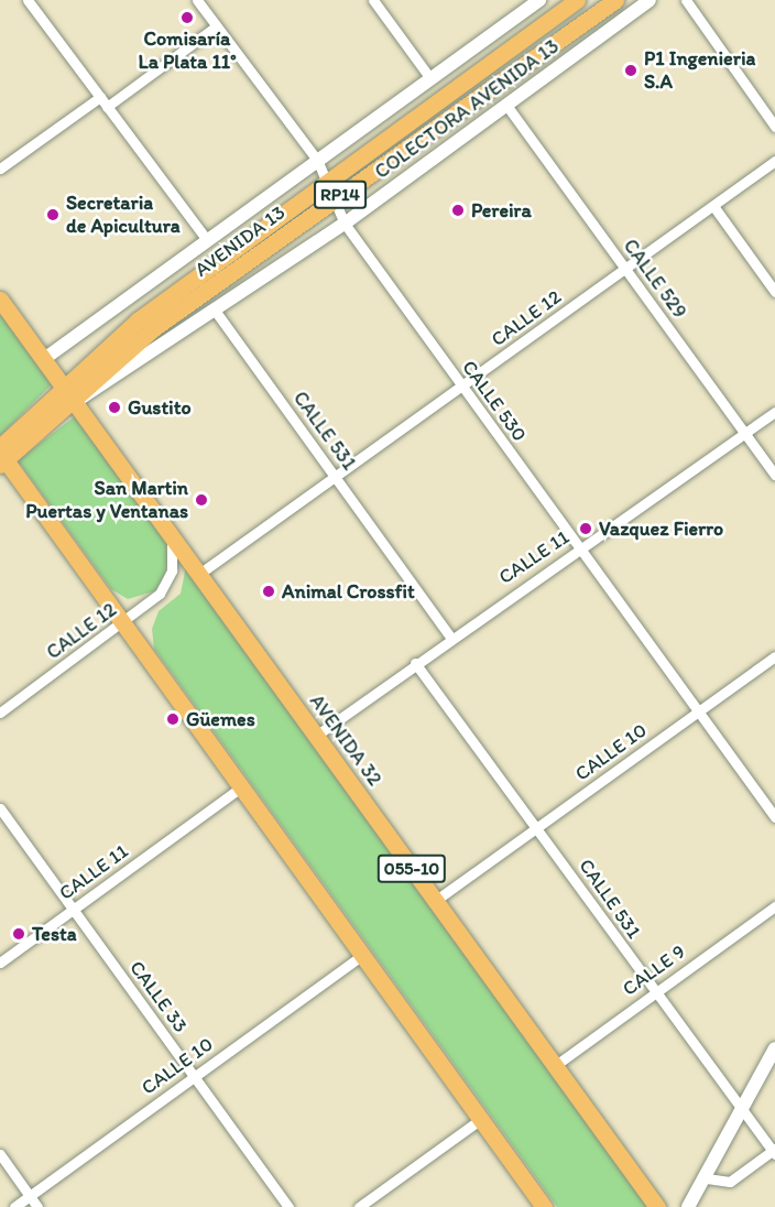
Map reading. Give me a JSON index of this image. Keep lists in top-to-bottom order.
{
  "streets": {
    "main road": [
      "RP14",
      "AVENIDA 13",
      "AVENIDA 32",
      "055-10"
    ],
    "street": [
      "COLECTORA AVENIDA 13",
      "CALLE 529",
      "CALLE 12",
      "CALLE 530",
      "CALLE 531",
      "CALLE 11",
      "CALLE 10",
      "CALLE 9",
      "CALLE 33"
    ]
  },
  "crossings": [
    ["COLECTORA AVENIDA 13", "AVENIDA 13"],
    ["COLECTORA AVENIDA 13", "CALLE 529"],
    ["COLECTORA AVENIDA 13", "CALLE 530"],
    ["COLECTORA AVENIDA 13", "CALLE 531"],
    ["COLECTORA AVENIDA 13", "AVENIDA 32"],
    ["AVENIDA 13", "CALLE 530"],
    ["AVENIDA 13", "AVENIDA 32"],
    ["CALLE 529", "CALLE 12"],
    ["CALLE 529", "CALLE 11"],
    ["CALLE 12", "CALLE 530"],
    ["CALLE 12", "CALLE 531"],
    ["CALLE 12", "AVENIDA 32"],
    ["CALLE 530", "CALLE 11"],
    ["CALLE 530", "CALLE 10"],
    ["CALLE 531", "CALLE 11"],
    ["CALLE 531", "CALLE 10"],
    ["CALLE 531", "CALLE 9"],
    ["CALLE 11", "AVENIDA 32"],
    ["CALLE 11", "CALLE 33"],
    ["AVENIDA 32", "CALLE 10"],
    ["AVENIDA 32", "CALLE 9"],
    ["CALLE 10", "CALLE 33"]
  ],
  "places": [
    "Comisaría La Plata 11°",
    "P1 Ingenieria S.A",
    "Pereira",
    "Secretaria de Apicultura",
    "Gustito",
    "San Martin Puertas y Ventanas",
    "Vazquez Fierro",
    "Animal Crossfit",
    "Güemes",
    "Testa"
  ]
}
